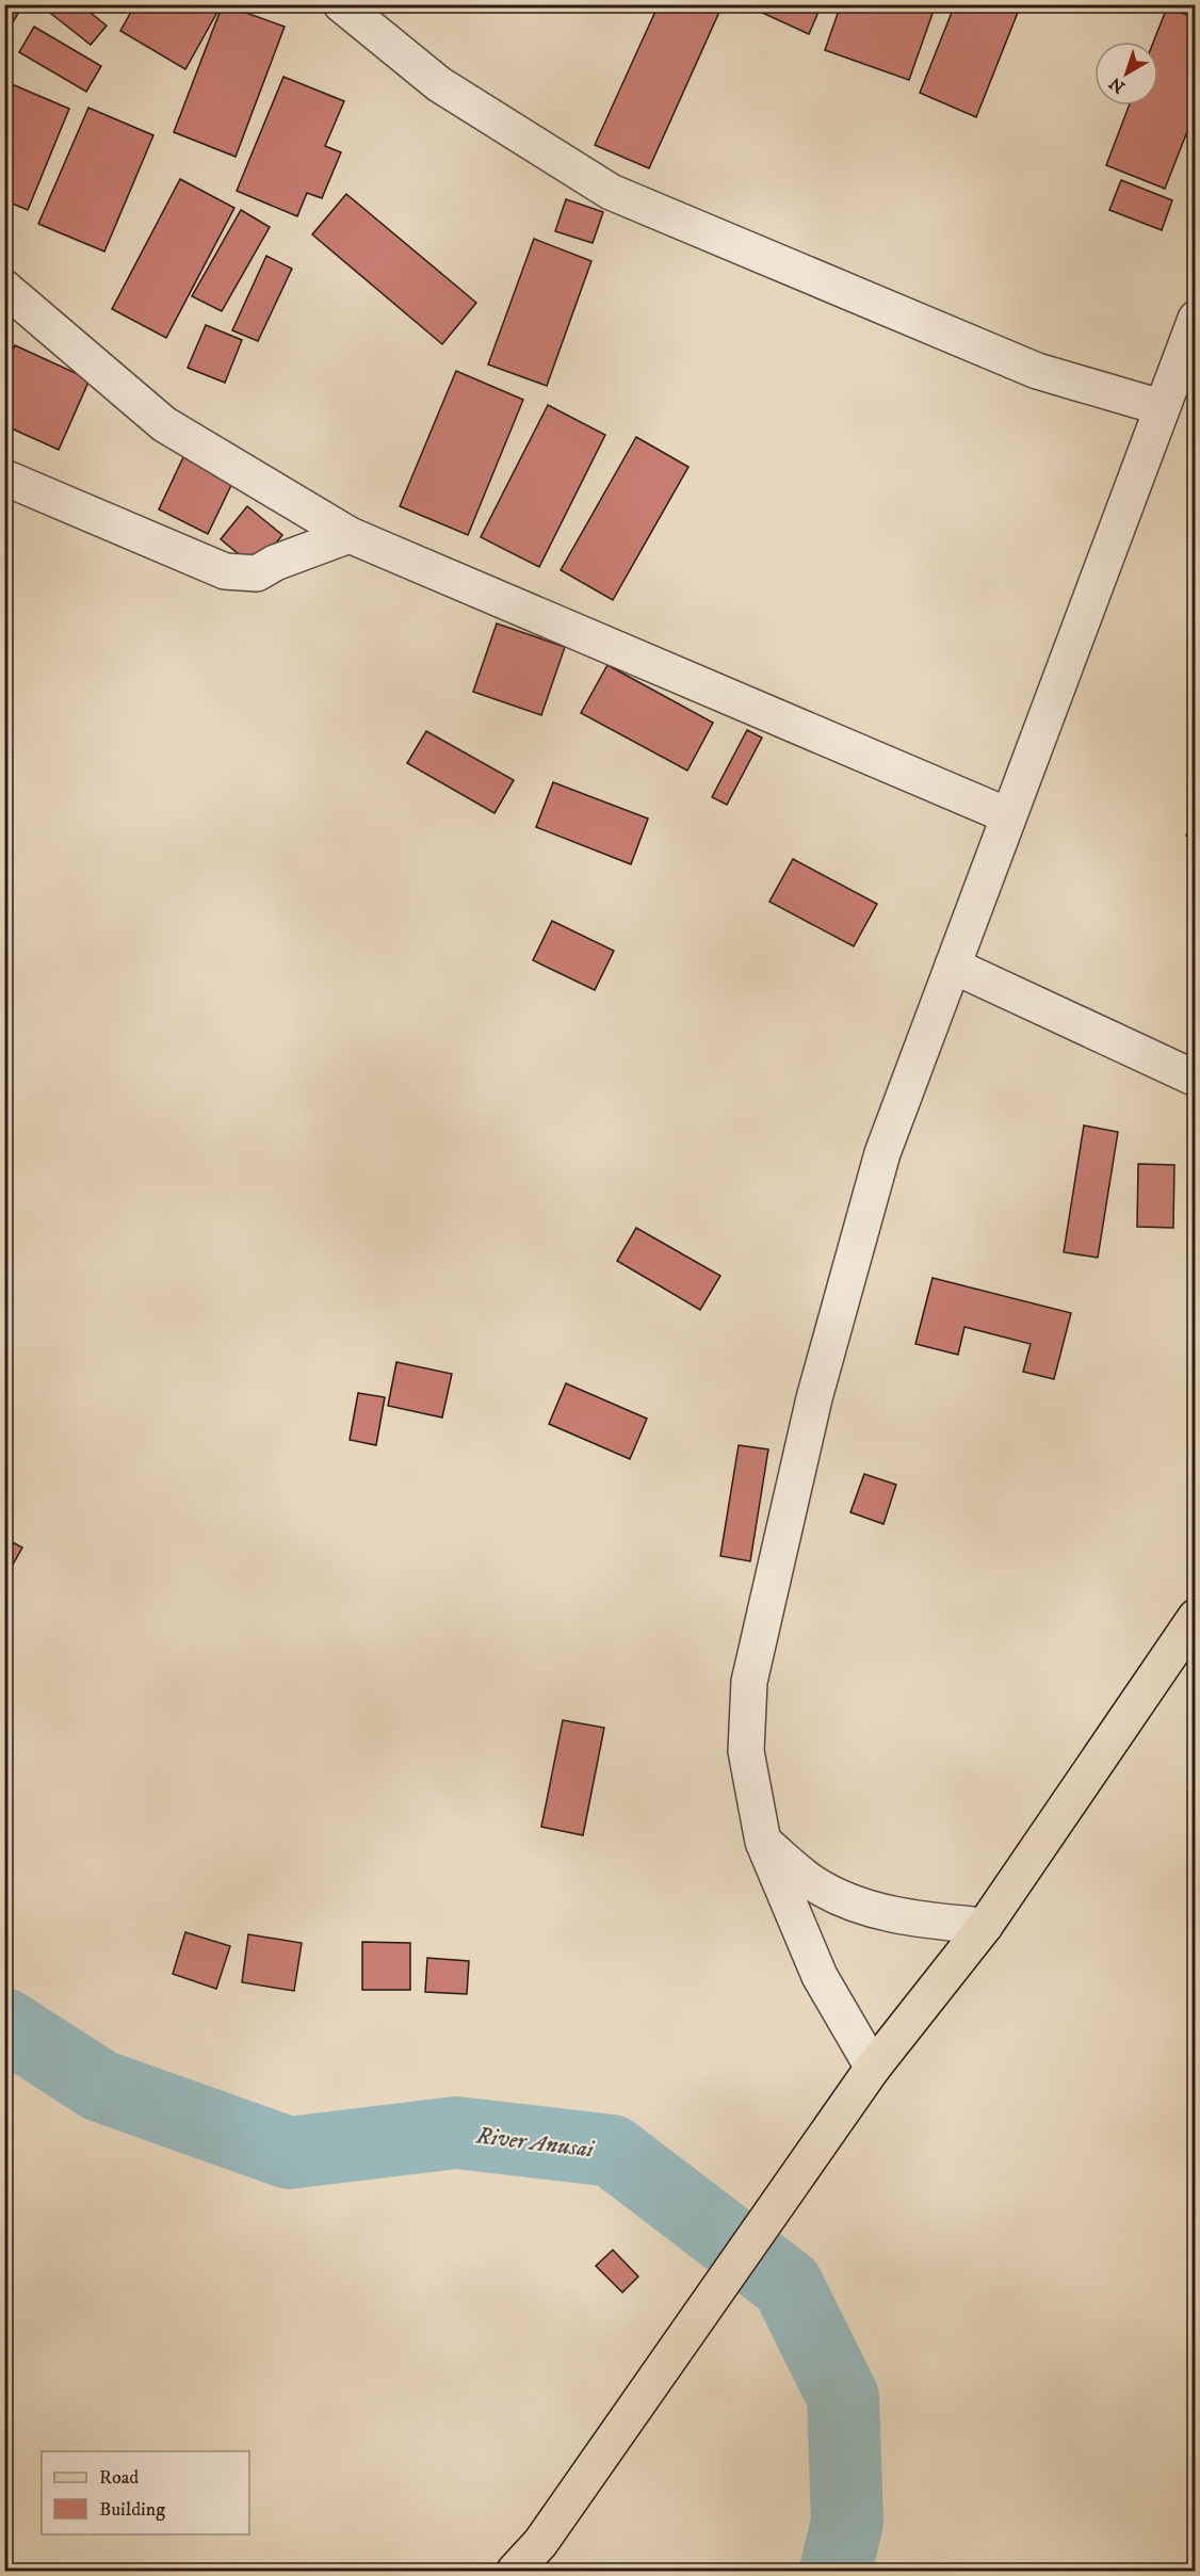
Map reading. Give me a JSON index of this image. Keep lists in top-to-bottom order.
{
  "water": ["River Anusai"],
  "legend": ["Road", "Building"],
  "north": "bottom left"
}
